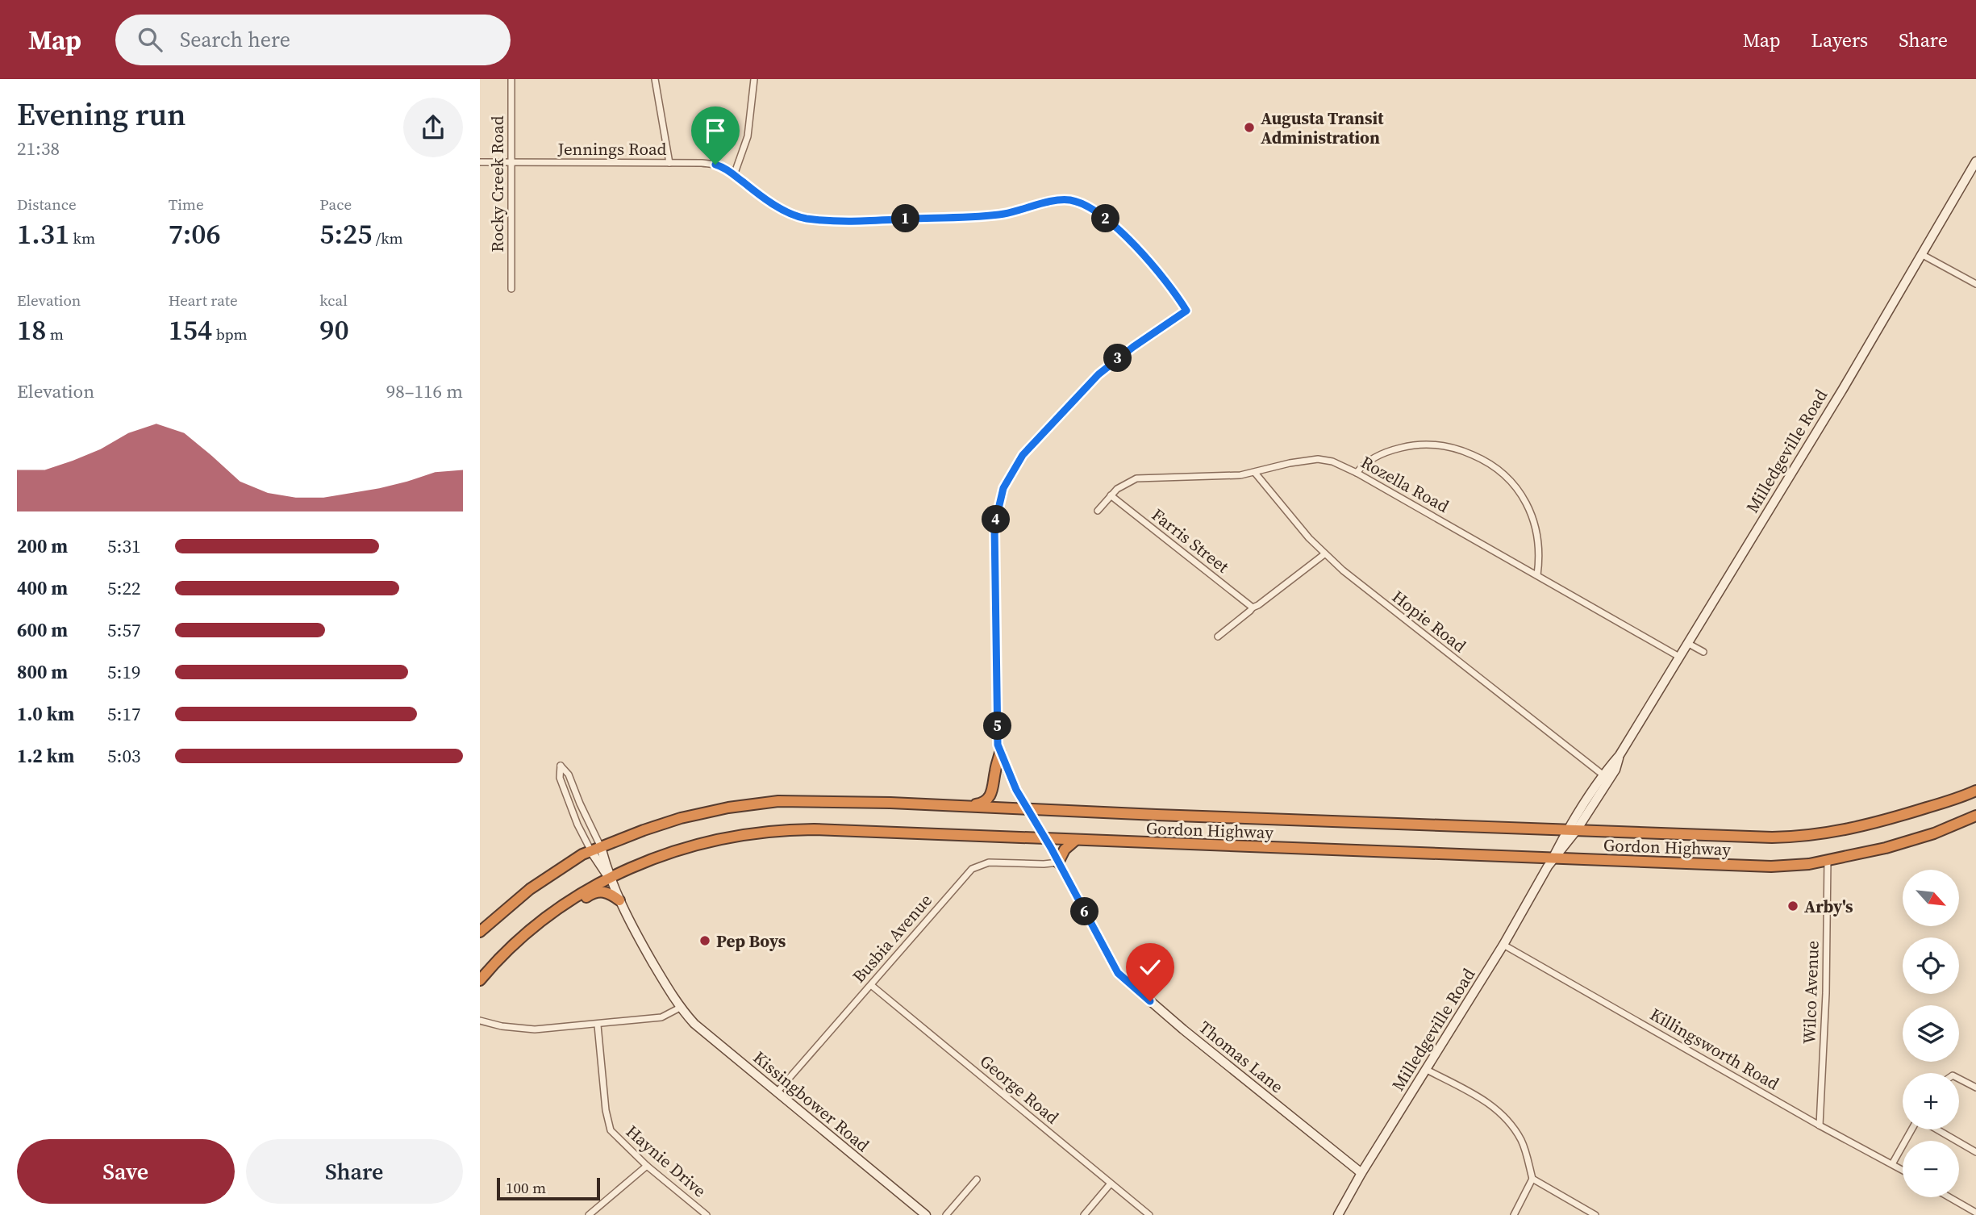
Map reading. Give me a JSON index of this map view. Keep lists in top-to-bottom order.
{
  "streets": {
    "highway": ["Gordon Highway"],
    "street": [
      "Jennings Road",
      "Rocky Creek Road",
      "Milledgeville Road",
      "Rozella Road",
      "Farris Street",
      "Hopie Road",
      "Busbia Avenue",
      "Wilco Avenue",
      "Killingsworth Road",
      "Thomas Lane",
      "George Road",
      "Kissingbower Road",
      "Haynie Drive"
    ]
  },
  "crossings": [
    ["Jennings Road", "Rocky Creek Road"],
    ["Milledgeville Road", "Rozella Road"],
    ["Milledgeville Road", "Hopie Road"],
    ["Milledgeville Road", "Gordon Highway"],
    ["Milledgeville Road", "Killingsworth Road"],
    ["Milledgeville Road", "Thomas Lane"],
    ["Rozella Road", "Farris Street"],
    ["Rozella Road", "Hopie Road"],
    ["Gordon Highway", "Wilco Avenue"],
    ["Gordon Highway", "Thomas Lane"],
    ["Gordon Highway", "Kissingbower Road"],
    ["Busbia Avenue", "Thomas Lane"],
    ["Busbia Avenue", "George Road"],
    ["Busbia Avenue", "Kissingbower Road"],
    ["Wilco Avenue", "Killingsworth Road"]
  ],
  "places": ["Augusta Transit Administration", "Arby's", "Pep Boys"],
  "scale_bar": "100 m",
  "north": "bottom right",
  "page": {
    "header": "Map",
    "search": "Search here",
    "nav": ["Map", "Layers", "Share"],
    "heading": ["Evening run", "21:38"],
    "stats": [
      ["Distance", "1.31 km"],
      ["Time", "7:06"],
      ["Pace", "5:25 /km"],
      ["Elevation", "18 m"],
      ["Heart rate", "154 bpm"],
      ["kcal", "90"]
    ],
    "pins": [
      "1",
      "2",
      "3",
      "4",
      "5",
      "6"
    ],
    "chart": ["Elevation", "98–116 m"],
    "list": [
      {
        "name": "200 m",
        "note": "5:31"
      },
      {
        "name": "400 m",
        "note": "5:22"
      },
      {
        "name": "600 m",
        "note": "5:57"
      },
      {
        "name": "800 m",
        "note": "5:19"
      },
      {
        "name": "1.0 km",
        "note": "5:17"
      },
      {
        "name": "1.2 km",
        "note": "5:03"
      }
    ],
    "map_buttons": ["+", "−"],
    "buttons": ["Save", "Share"],
    "scale": "100 m"
  }
}
